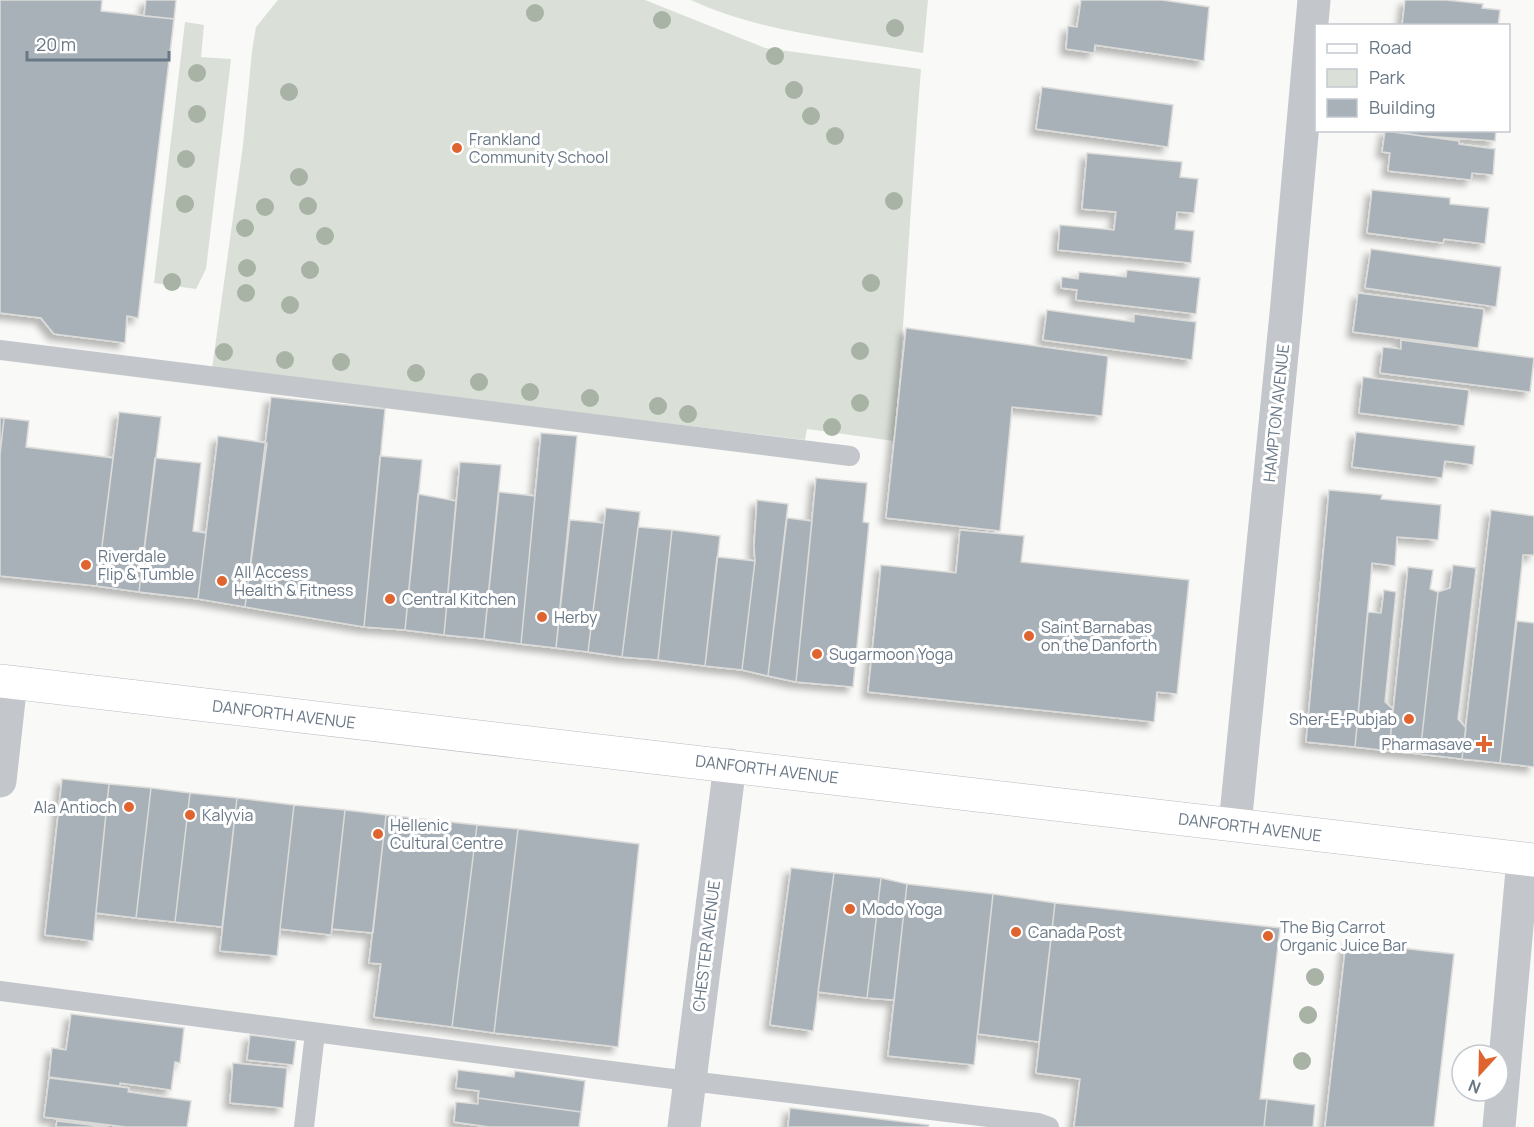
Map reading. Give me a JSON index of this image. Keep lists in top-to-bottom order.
{
  "streets": {
    "main road": ["DANFORTH AVENUE"],
    "street": ["HAMPTON AVENUE", "CHESTER AVENUE"]
  },
  "crossings": [
    ["HAMPTON AVENUE", "DANFORTH AVENUE"],
    ["DANFORTH AVENUE", "CHESTER AVENUE"]
  ],
  "places": {
    "other": [
      "Frankland Community School",
      "Riverdale Flip & Tumble",
      "All Access Health & Fitness",
      "Central Kitchen",
      "Herby",
      "Saint Barnabas on the Danforth",
      "Sugarmoon Yoga",
      "Sher-E-Pubjab",
      "Ala Antioch",
      "Kalyvia",
      "Hellenic Cultural Centre",
      "Modo Yoga",
      "Canada Post",
      "The Big Carrot Organic Juice Bar"
    ],
    "health": ["Pharmasave"]
  },
  "legend": ["Road", "Park", "Building"],
  "scale_bar": "20 m",
  "north": "bottom"
}
